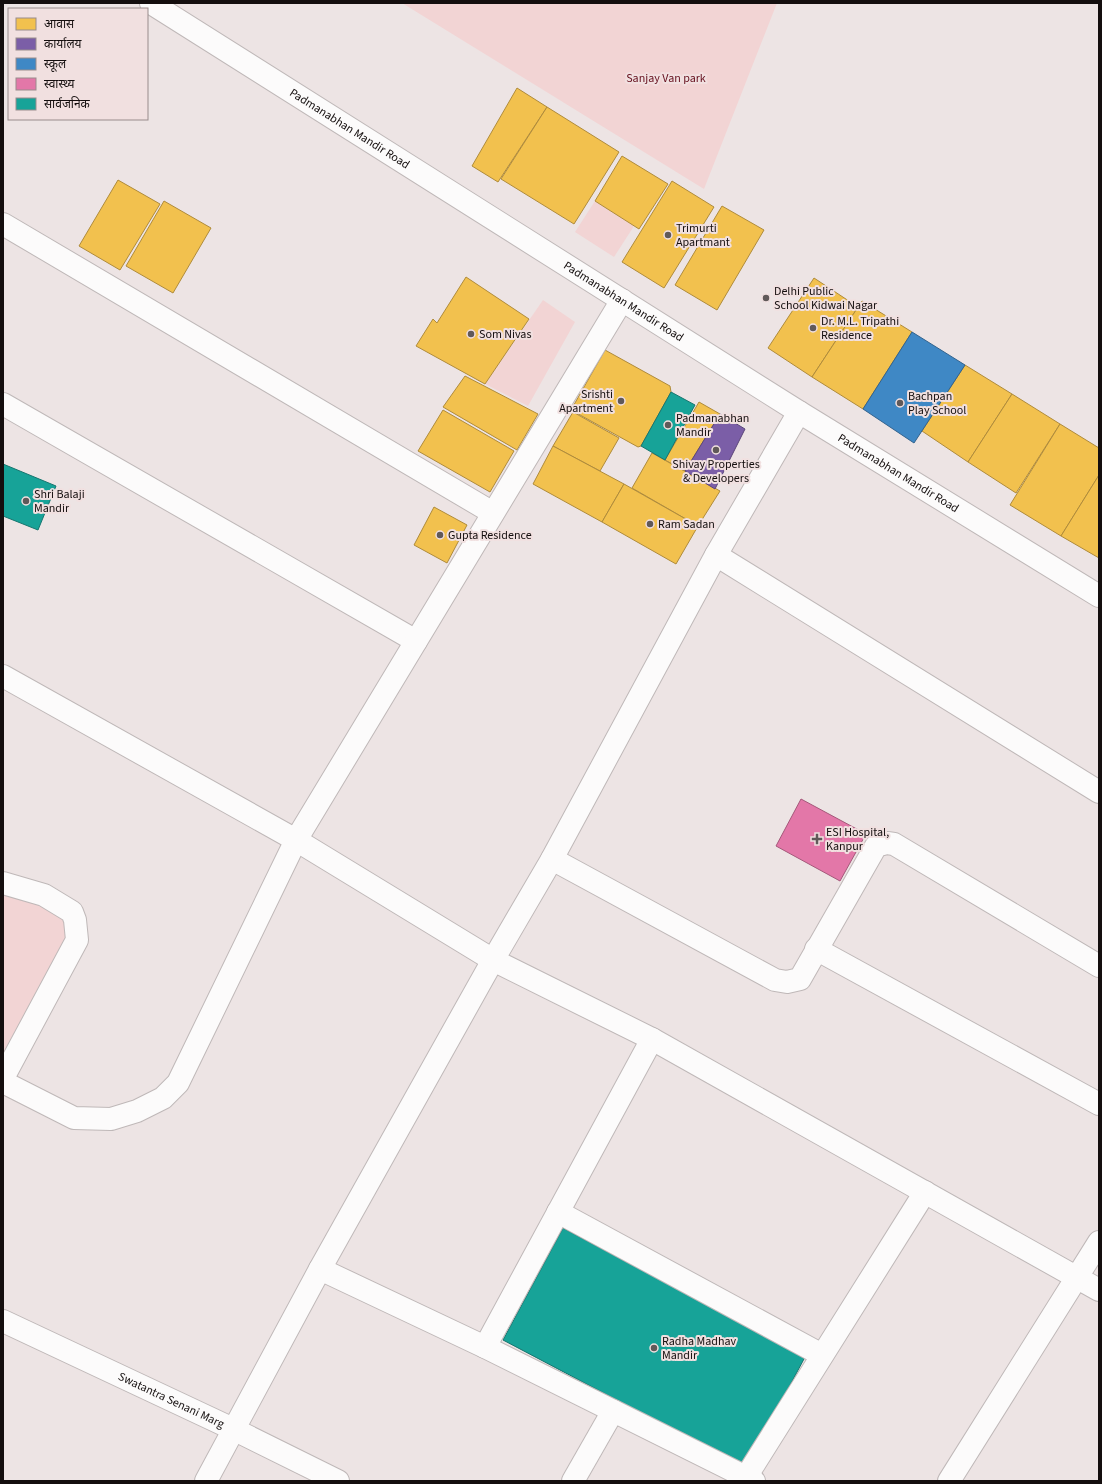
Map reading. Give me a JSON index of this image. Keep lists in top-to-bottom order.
{
  "streets": {
    "street": ["Padmanabhan Mandir Road", "Swatantra Senani Marg"]
  },
  "parks": ["Sanjay Van park"],
  "places": {
    "other": [
      "Trimurti Apartmant",
      "Delhi Public School Kidwai Nagar",
      "Dr. M.L. Tripathi Residence",
      "Som Nivas",
      "Srishti Apartment",
      "Bachpan Play School",
      "Padmanabhan Mandir",
      "Shivay Properties & Developers",
      "Shri Balaji Mandir",
      "Ram Sadan",
      "Gupta Residence",
      "Radha Madhav Mandir"
    ],
    "health": ["ESI Hospital, Kanpur"]
  },
  "legend": [
    "आवास",
    "कार्यालय",
    "स्कूल",
    "स्वास्थ्य",
    "सार्वजनिक"
  ]
}
